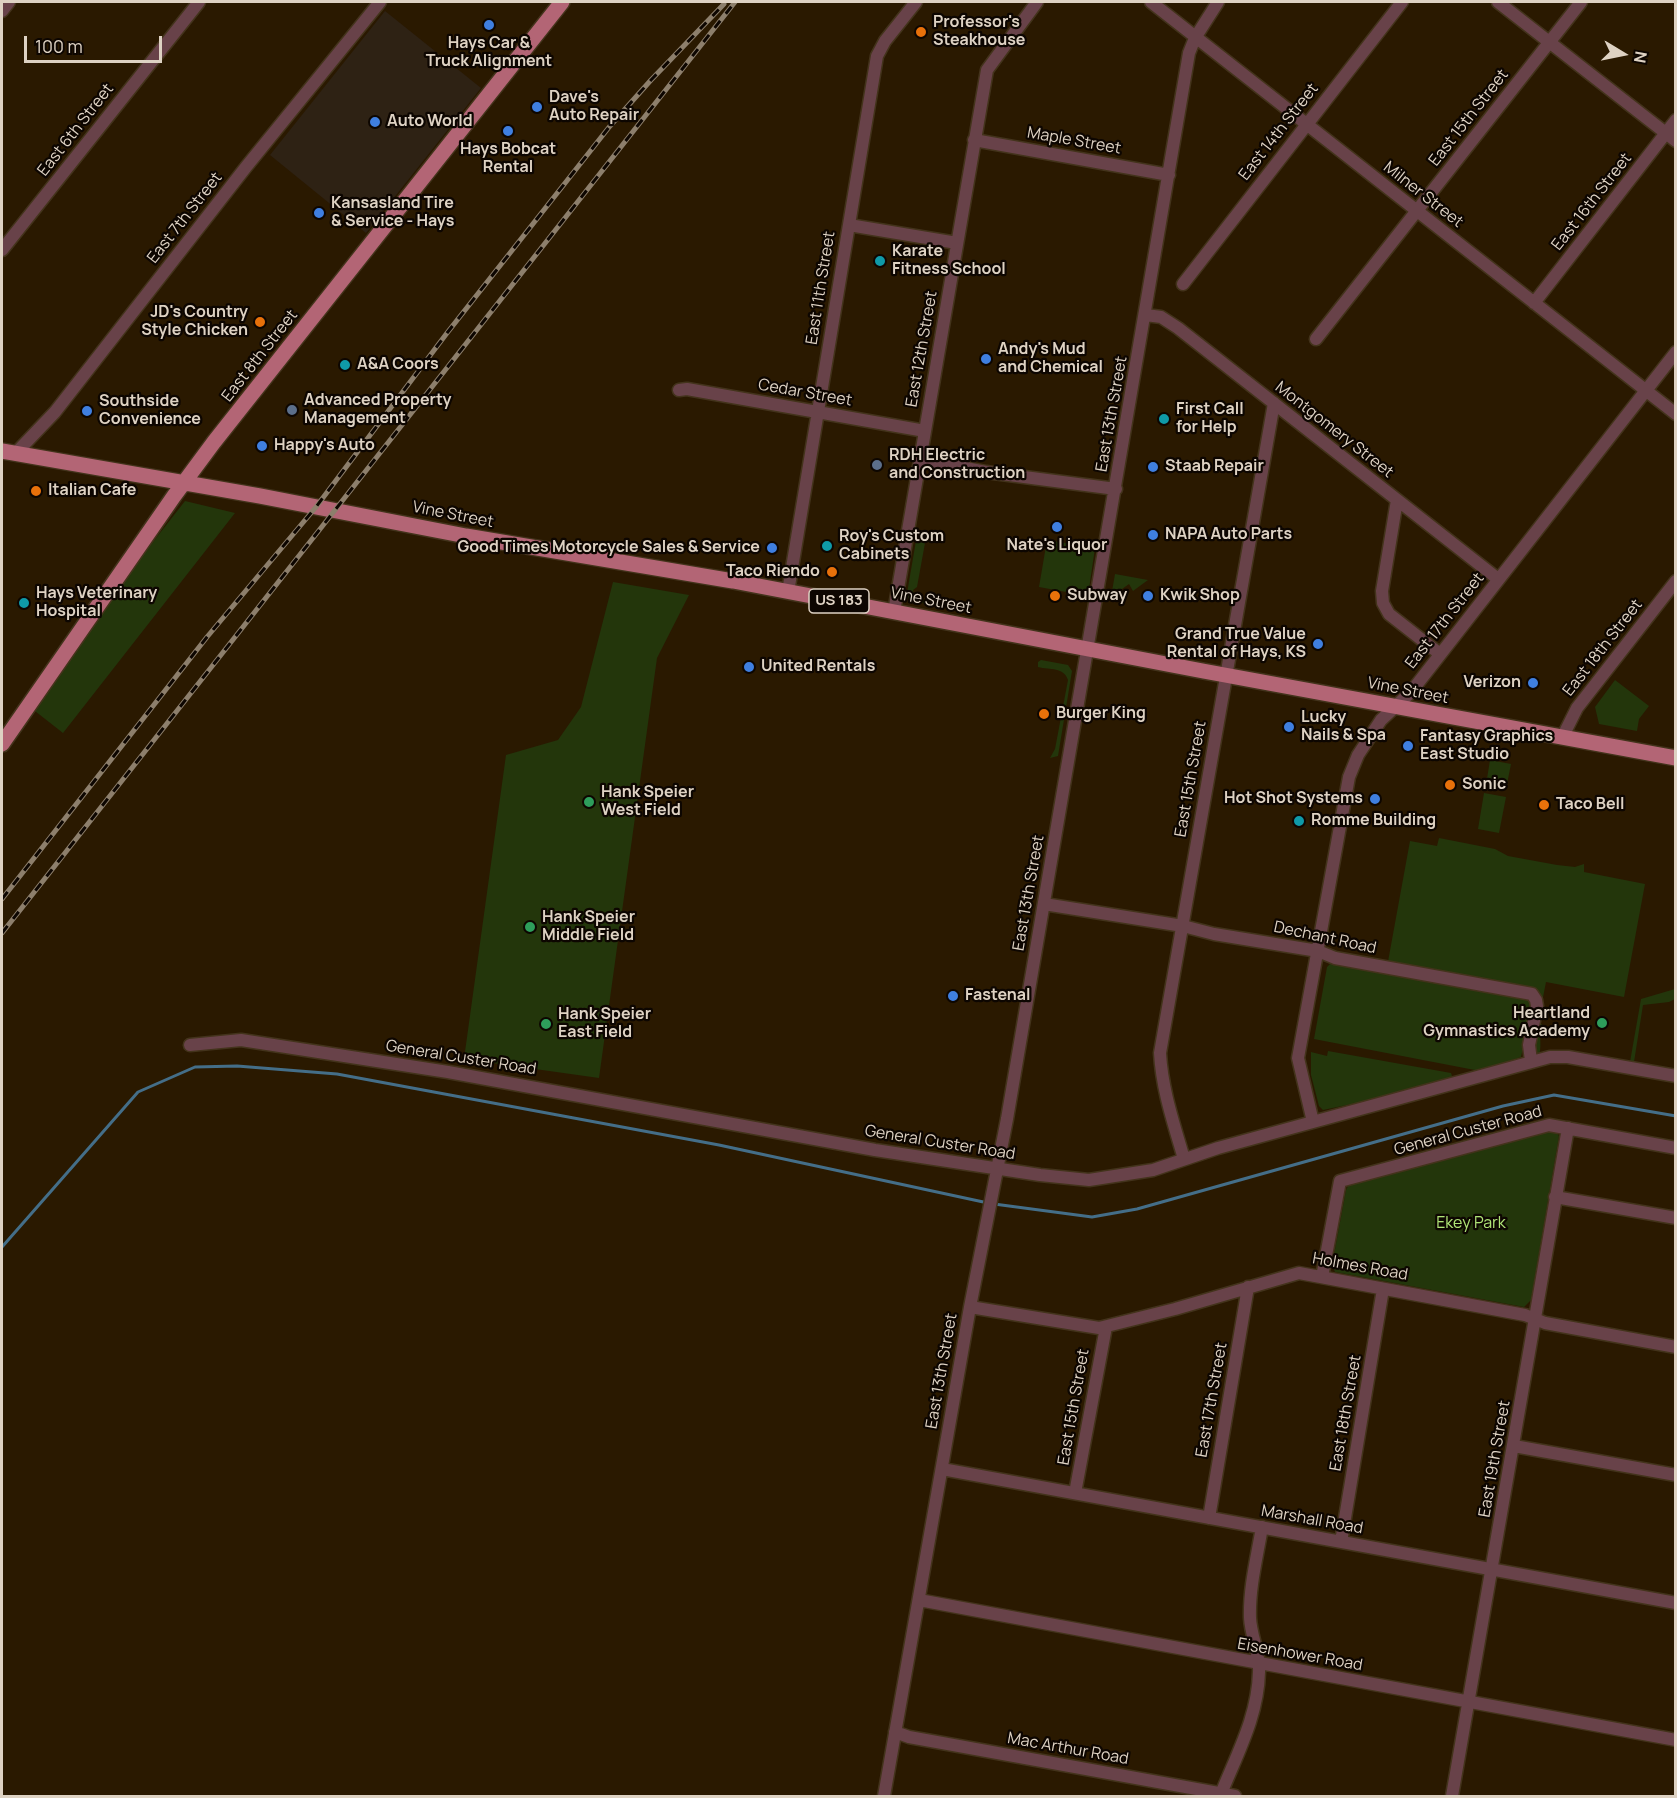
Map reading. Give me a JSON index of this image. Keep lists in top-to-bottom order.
{
  "streets": {
    "main road": ["East 8th Street", "Vine Street", "US 183"],
    "street": [
      "East 15th Street",
      "East 6th Street",
      "East 14th Street",
      "Maple Street",
      "Milner Street",
      "East 16th Street",
      "East 7th Street",
      "East 11th Street",
      "East 12th Street",
      "Cedar Street",
      "East 13th Street",
      "Montgomery Street",
      "East 17th Street",
      "East 18th Street",
      "Dechant Road",
      "General Custer Road",
      "Holmes Road",
      "East 19th Street",
      "Marshall Road",
      "Eisenhower Road",
      "Mac Arthur Road"
    ]
  },
  "crossings": [
    ["East 15th Street", "Milner Street"],
    ["East 15th Street", "Montgomery Street"],
    ["East 15th Street", "Vine Street"],
    ["East 15th Street", "Dechant Road"],
    ["East 15th Street", "General Custer Road"],
    ["East 15th Street", "Holmes Road"],
    ["East 15th Street", "Marshall Road"],
    ["East 14th Street", "Milner Street"],
    ["Maple Street", "East 12th Street"],
    ["Maple Street", "East 13th Street"],
    ["Milner Street", "East 16th Street"],
    ["Milner Street", "East 13th Street"],
    ["Milner Street", "East 17th Street"],
    ["East 7th Street", "Vine Street"],
    ["East 11th Street", "Cedar Street"],
    ["East 11th Street", "Vine Street"],
    ["East 12th Street", "Cedar Street"],
    ["East 12th Street", "Vine Street"],
    ["East 8th Street", "Vine Street"],
    ["East 13th Street", "Montgomery Street"],
    ["East 13th Street", "Vine Street"],
    ["East 13th Street", "Dechant Road"],
    ["East 13th Street", "General Custer Road"],
    ["East 13th Street", "Holmes Road"],
    ["East 13th Street", "Marshall Road"],
    ["East 13th Street", "Eisenhower Road"],
    ["East 13th Street", "Mac Arthur Road"],
    ["Montgomery Street", "East 17th Street"],
    ["Vine Street", "East 17th Street"],
    ["Vine Street", "East 18th Street"],
    ["East 17th Street", "Dechant Road"],
    ["East 17th Street", "General Custer Road"],
    ["East 17th Street", "Holmes Road"],
    ["East 17th Street", "Marshall Road"],
    ["East 18th Street", "Holmes Road"],
    ["East 18th Street", "Marshall Road"],
    ["Dechant Road", "General Custer Road"],
    ["General Custer Road", "Holmes Road"],
    ["General Custer Road", "East 19th Street"],
    ["Holmes Road", "East 19th Street"],
    ["East 19th Street", "Marshall Road"],
    ["East 19th Street", "Eisenhower Road"]
  ],
  "parks": ["Ekey Park"],
  "places": [
    "Hays Car & Truck Alignment",
    "Professor's Steakhouse",
    "Dave's Auto Repair",
    "Auto World",
    "Hays Bobcat Rental",
    "Kansasland Tire & Service - Hays",
    "Karate Fitness School",
    "JD's Country Style Chicken",
    "Andy's Mud and Chemical",
    "A&A Coors",
    "Advanced Property Management",
    "Southside Convenience",
    "First Call for Help",
    "Happy's Auto",
    "RDH Electric and Construction",
    "Staab Repair",
    "Italian Cafe",
    "Nate's Liquor",
    "NAPA Auto Parts",
    "Roy's Custom Cabinets",
    "Good Times Motorcycle Sales & Service",
    "Taco Riendo",
    "Subway",
    "Kwik Shop",
    "Hays Veterinary Hospital",
    "Grand True Value Rental of Hays, KS",
    "United Rentals",
    "Verizon",
    "Burger King",
    "Lucky Nails & Spa",
    "Fantasy Graphics East Studio",
    "Sonic",
    "Hot Shot Systems",
    "Hank Speier West Field",
    "Taco Bell",
    "Romme Building",
    "Hank Speier Middle Field",
    "Fastenal",
    "Heartland Gymnastics Academy",
    "Hank Speier East Field"
  ],
  "scale_bar": "100 m",
  "north": "right"
}
